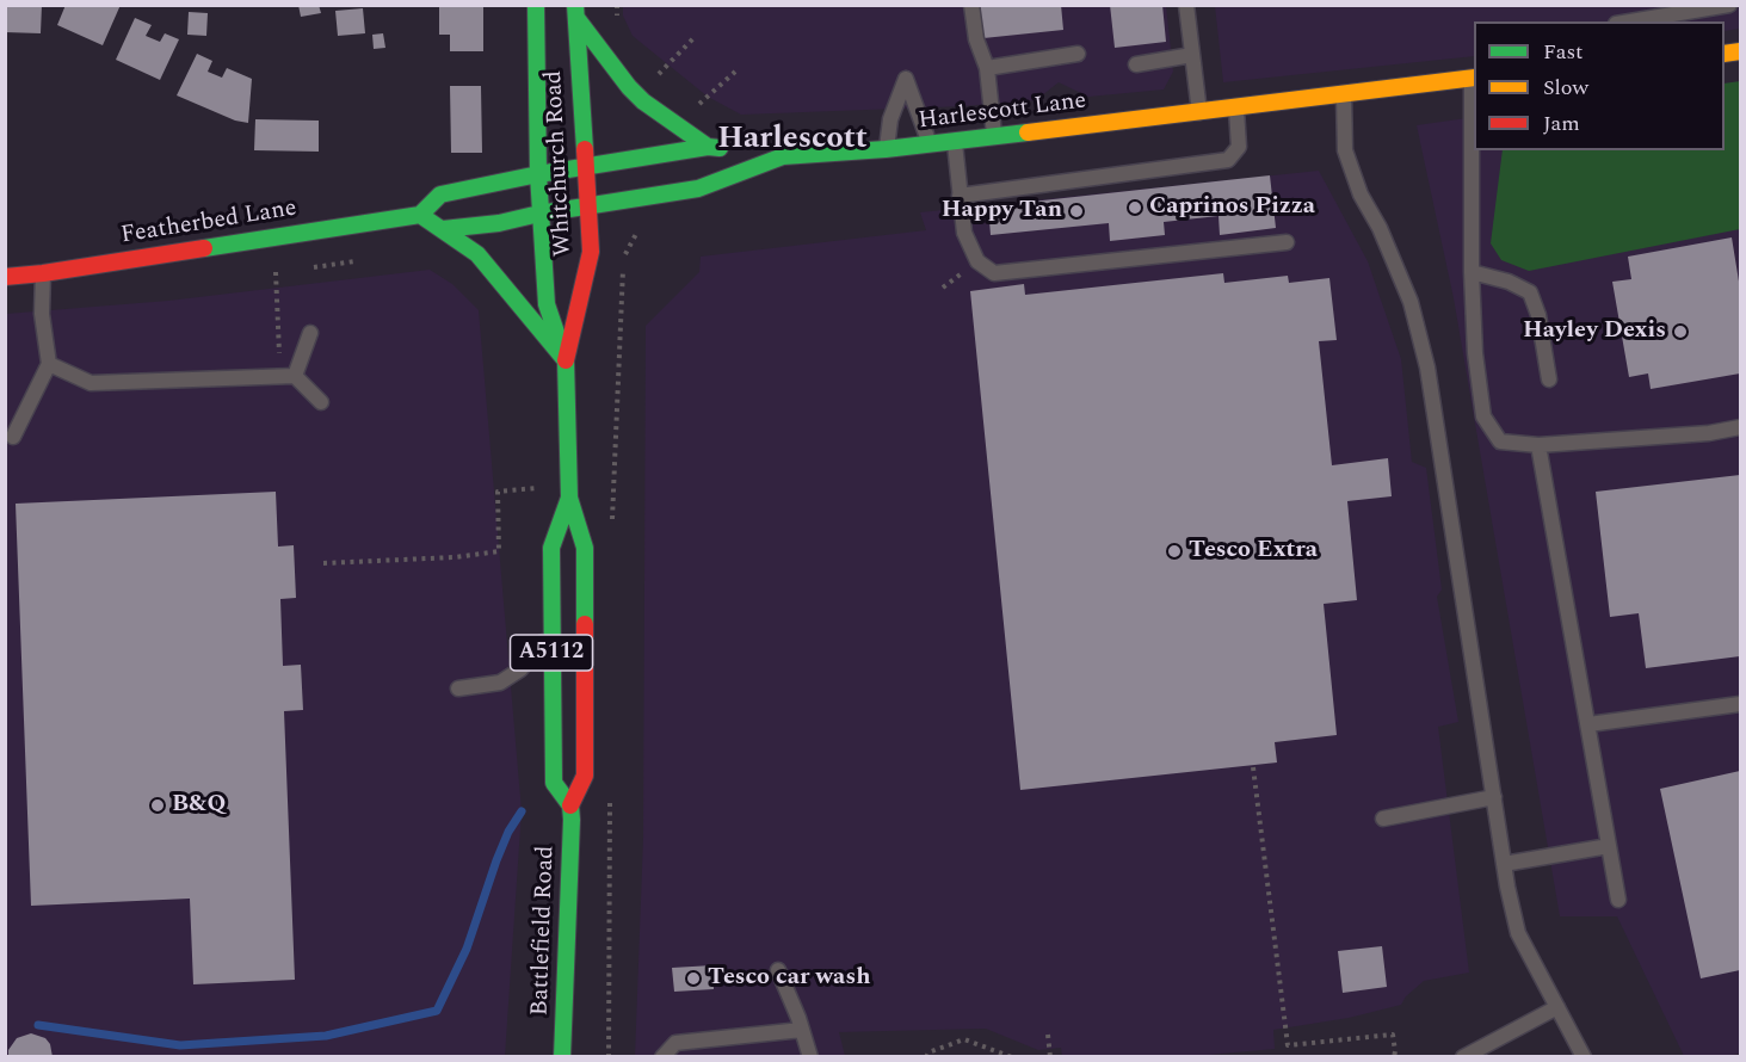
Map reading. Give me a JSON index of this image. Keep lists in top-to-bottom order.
{
  "streets": {
    "street": [
      "Harlescott Lane",
      "Whitchurch Road",
      "Featherbed Lane",
      "A5112",
      "Battlefield Road"
    ]
  },
  "crossings": [
    ["Harlescott Lane", "Whitchurch Road"],
    ["Harlescott Lane", "Battlefield Road"],
    ["Whitchurch Road", "Featherbed Lane"],
    ["Whitchurch Road", "Battlefield Road"]
  ],
  "districts": ["Harlescott"],
  "places": [
    "Caprinos Pizza",
    "Happy Tan",
    "Hayley Dexis",
    "Tesco Extra",
    "B&Q",
    "Tesco car wash"
  ],
  "legend": ["Fast", "Slow", "Jam"]
}
